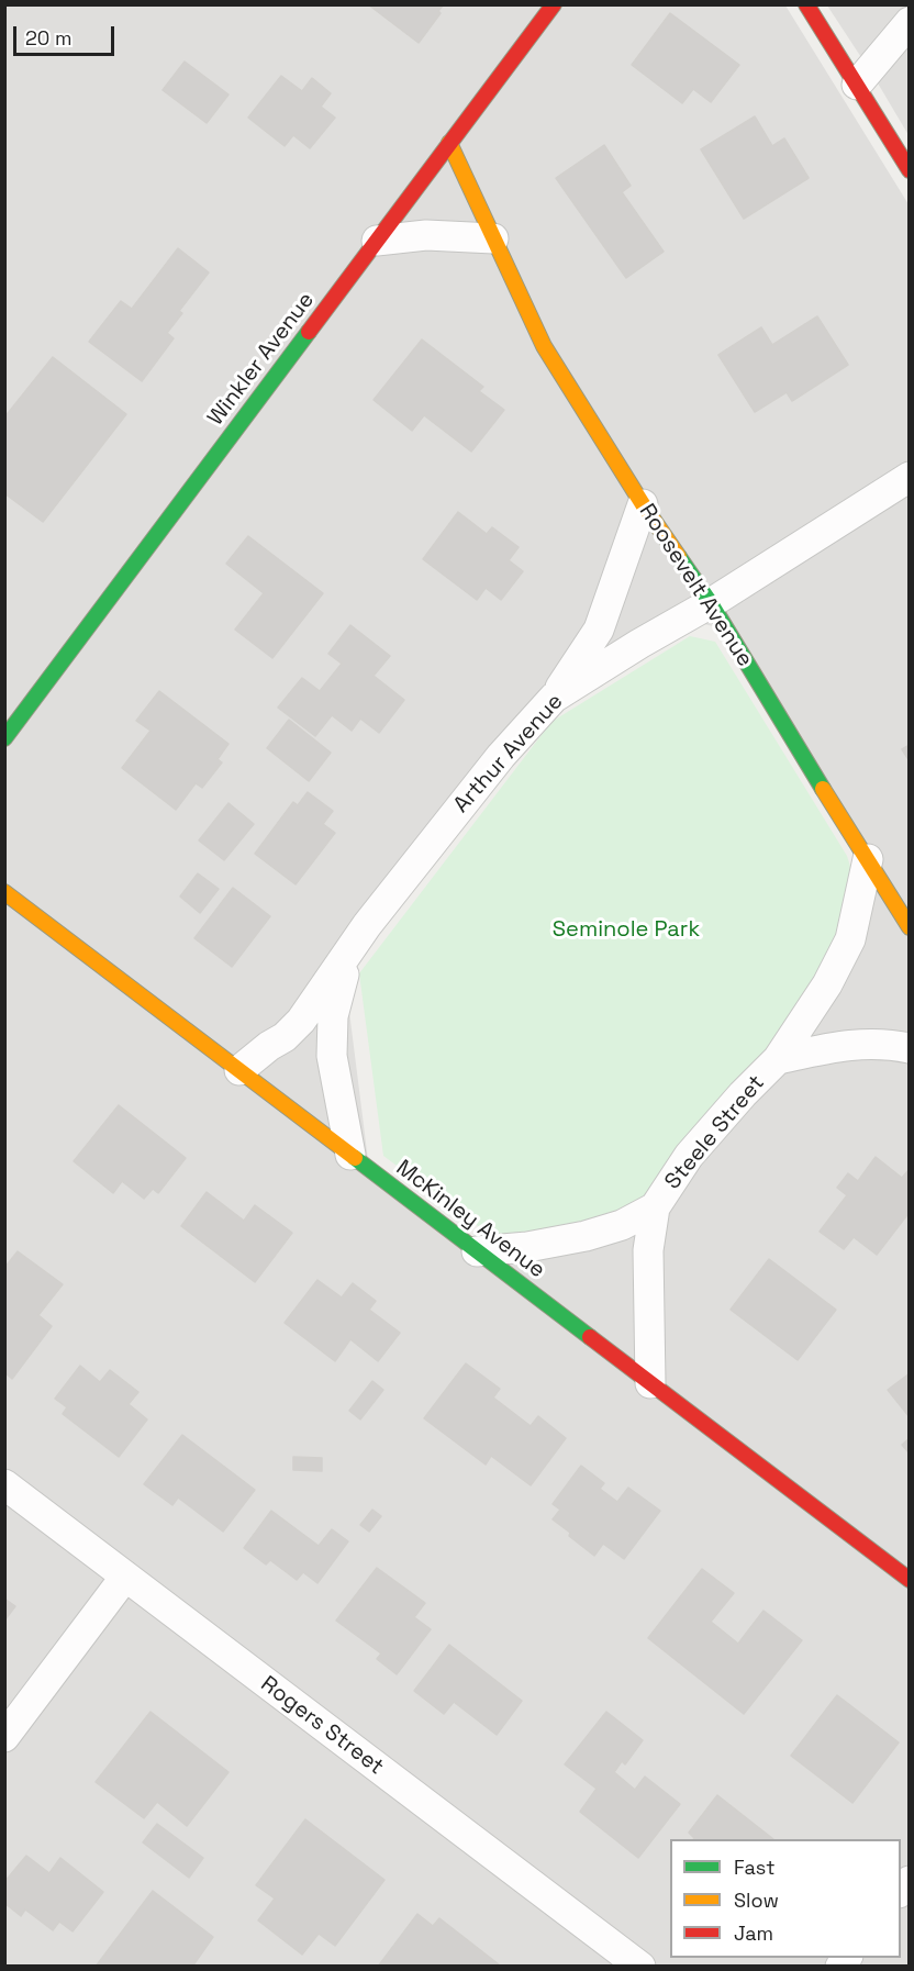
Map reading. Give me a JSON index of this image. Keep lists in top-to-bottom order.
{
  "streets": {
    "street": [
      "Winkler Avenue",
      "Roosevelt Avenue",
      "Arthur Avenue",
      "Steele Street",
      "McKinley Avenue",
      "Rogers Street"
    ]
  },
  "crossings": [
    ["Winkler Avenue", "Roosevelt Avenue"],
    ["Roosevelt Avenue", "Arthur Avenue"],
    ["Roosevelt Avenue", "Steele Street"],
    ["Arthur Avenue", "McKinley Avenue"],
    ["Steele Street", "McKinley Avenue"]
  ],
  "parks": ["Seminole Park"],
  "legend": ["Fast", "Slow", "Jam"],
  "scale_bar": "20 m"
}
